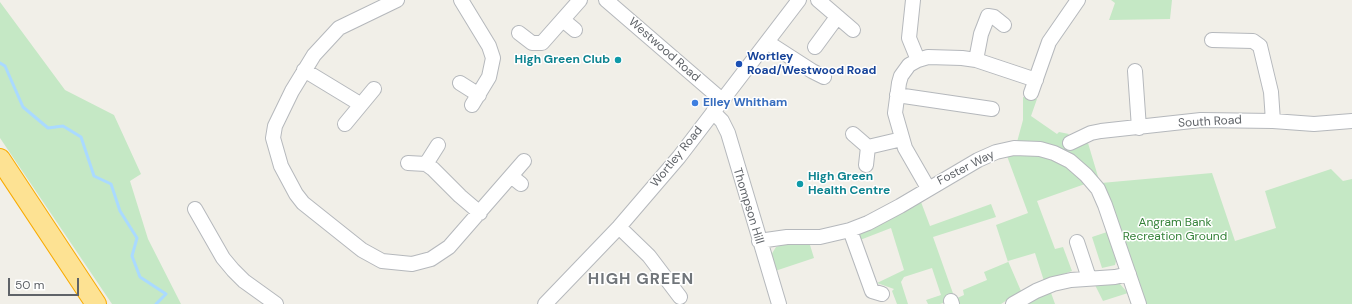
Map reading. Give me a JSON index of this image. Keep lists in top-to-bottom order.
{
  "streets": {
    "street": [
      "Westwood Road",
      "South Road",
      "Wortley Road",
      "Foster Way",
      "Thompson Hill"
    ]
  },
  "crossings": [
    ["Westwood Road", "Wortley Road"],
    ["Wortley Road", "Thompson Hill"],
    ["Foster Way", "Thompson Hill"]
  ],
  "districts": ["HIGH GREEN"],
  "parks": ["Angram Bank Recreation Ground"],
  "places": [
    "High Green Club",
    "Wortley Road/Westwood Road",
    "Elley Whitham",
    "High Green Health Centre"
  ],
  "scale_bar": "50 m"
}
